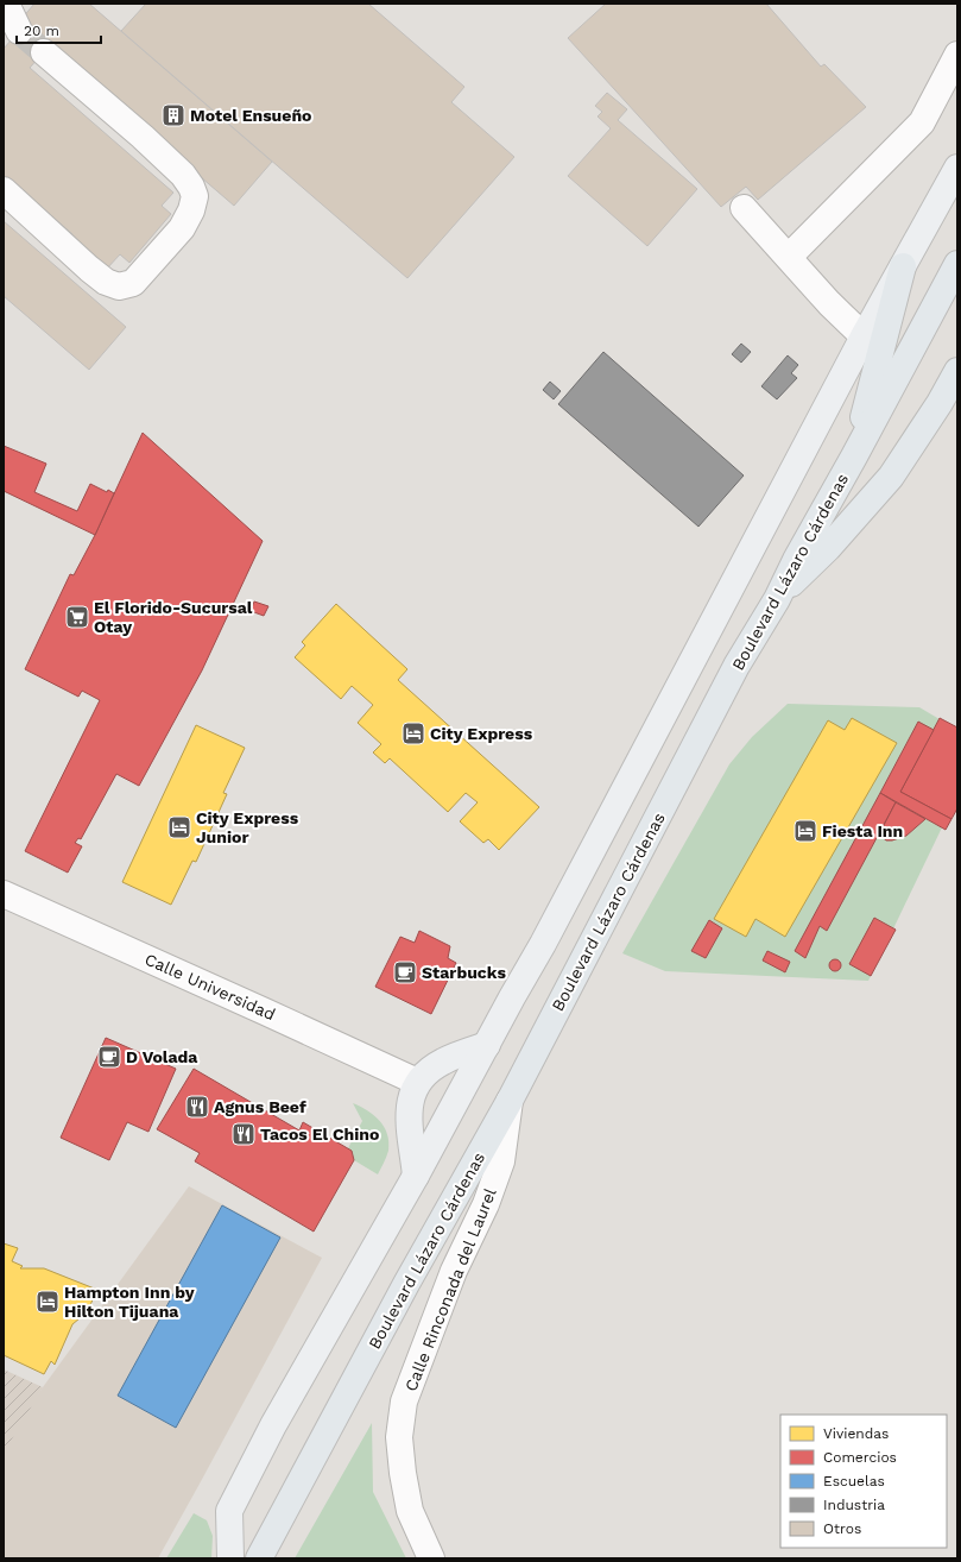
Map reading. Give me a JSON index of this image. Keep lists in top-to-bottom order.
{
  "streets": {
    "highway": ["Boulevard Lázaro Cárdenas"],
    "street": ["Calle Universidad", "Calle Rinconada del Laurel"]
  },
  "crossings": [
    ["Boulevard Lázaro Cárdenas", "Calle Rinconada del Laurel"]
  ],
  "places": {
    "building": ["Motel Ensueño"],
    "supermarket": ["El Florido-Sucursal Otay"],
    "hotel": [
      "City Express",
      "City Express Junior",
      "Fiesta Inn",
      "Hampton Inn by Hilton Tijuana"
    ],
    "cafe": ["Starbucks", "D Volada"],
    "restaurant": ["Agnus Beef", "Tacos El Chino"]
  },
  "legend": [
    "Viviendas",
    "Comercios",
    "Escuelas",
    "Industria",
    "Otros"
  ],
  "scale_bar": "20 m"
}
